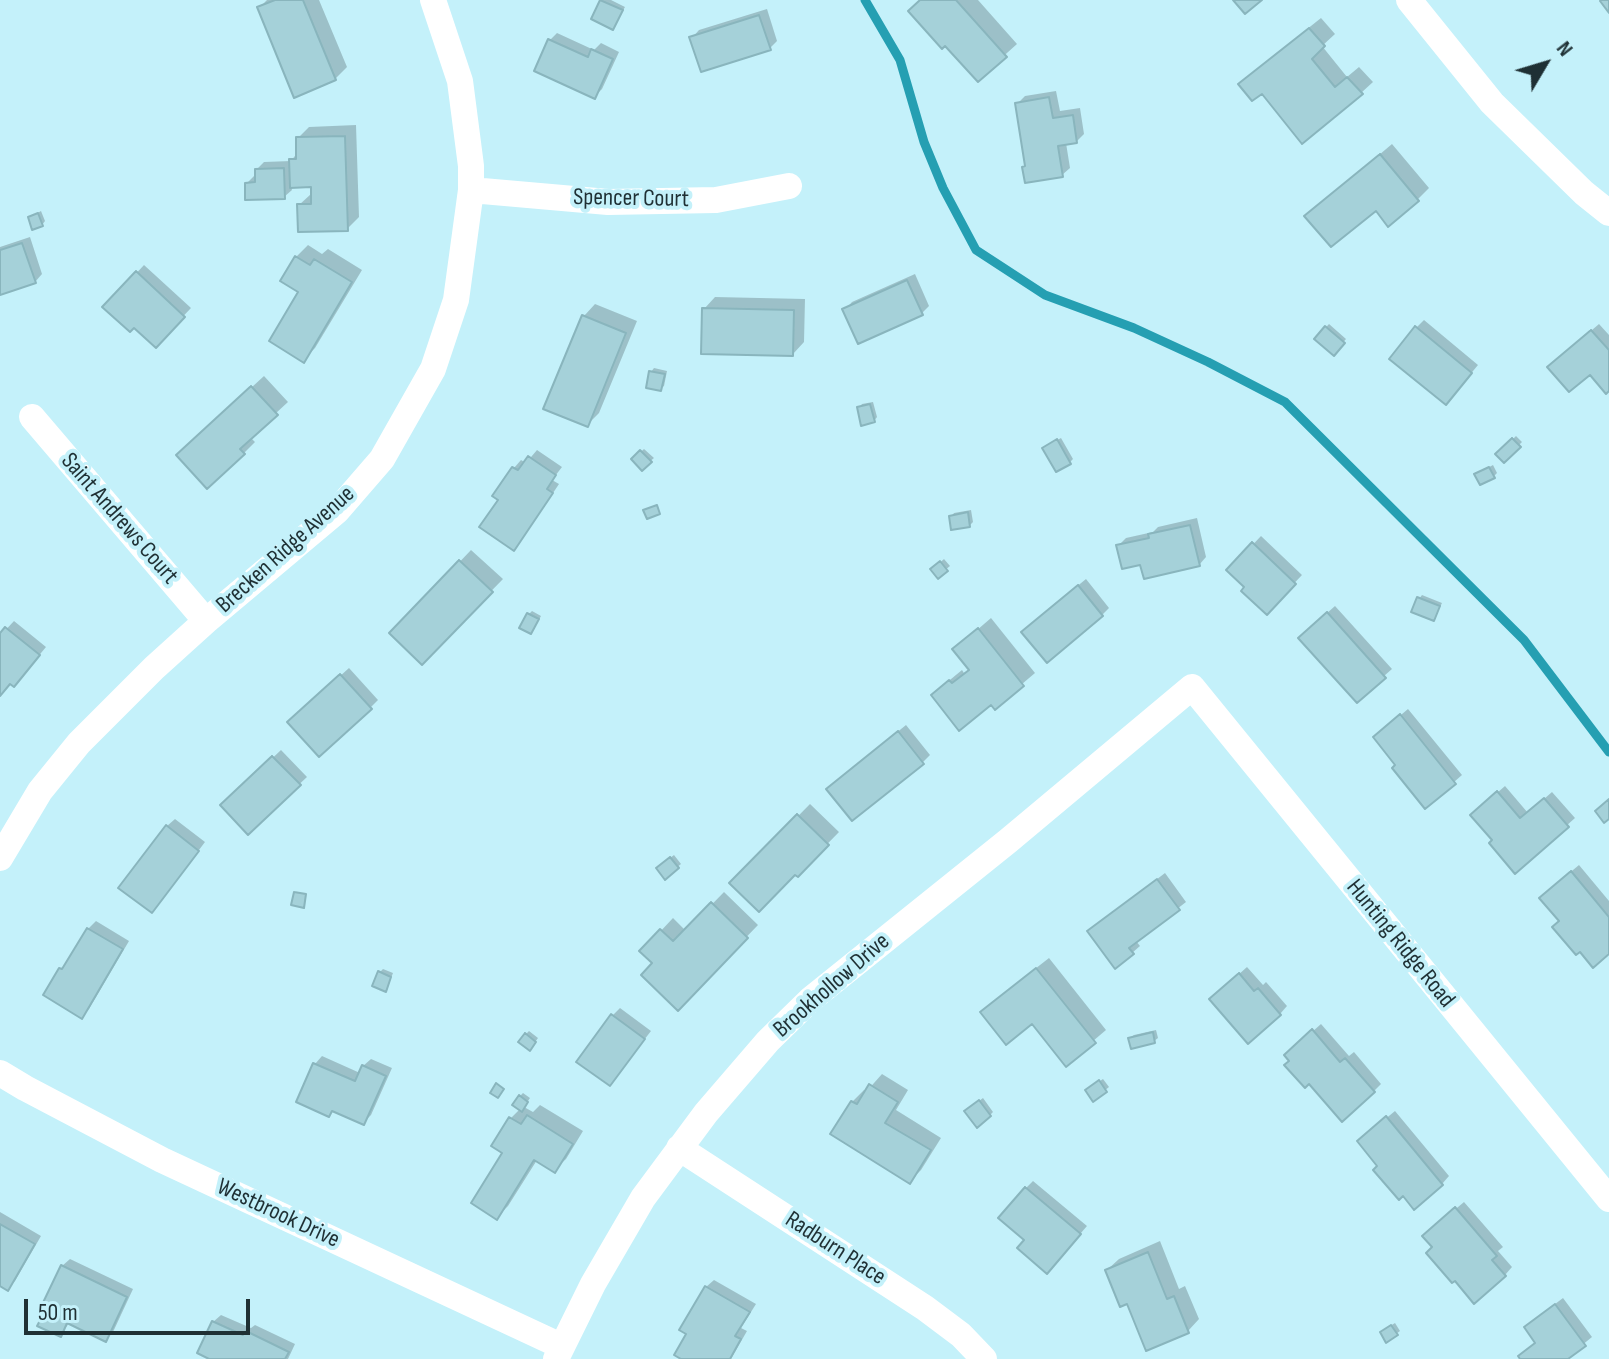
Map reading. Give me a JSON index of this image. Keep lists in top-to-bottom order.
{
  "streets": {
    "street": [
      "Spencer Court",
      "Saint Andrews Court",
      "Brecken Ridge Avenue",
      "Hunting Ridge Road",
      "Brookhollow Drive",
      "Westbrook Drive",
      "Radburn Place"
    ]
  },
  "crossings": [
    ["Spencer Court", "Brecken Ridge Avenue"],
    ["Saint Andrews Court", "Brecken Ridge Avenue"],
    ["Hunting Ridge Road", "Brookhollow Drive"],
    ["Brookhollow Drive", "Westbrook Drive"],
    ["Brookhollow Drive", "Radburn Place"]
  ],
  "scale_bar": "50 m",
  "north": "top right"
}
